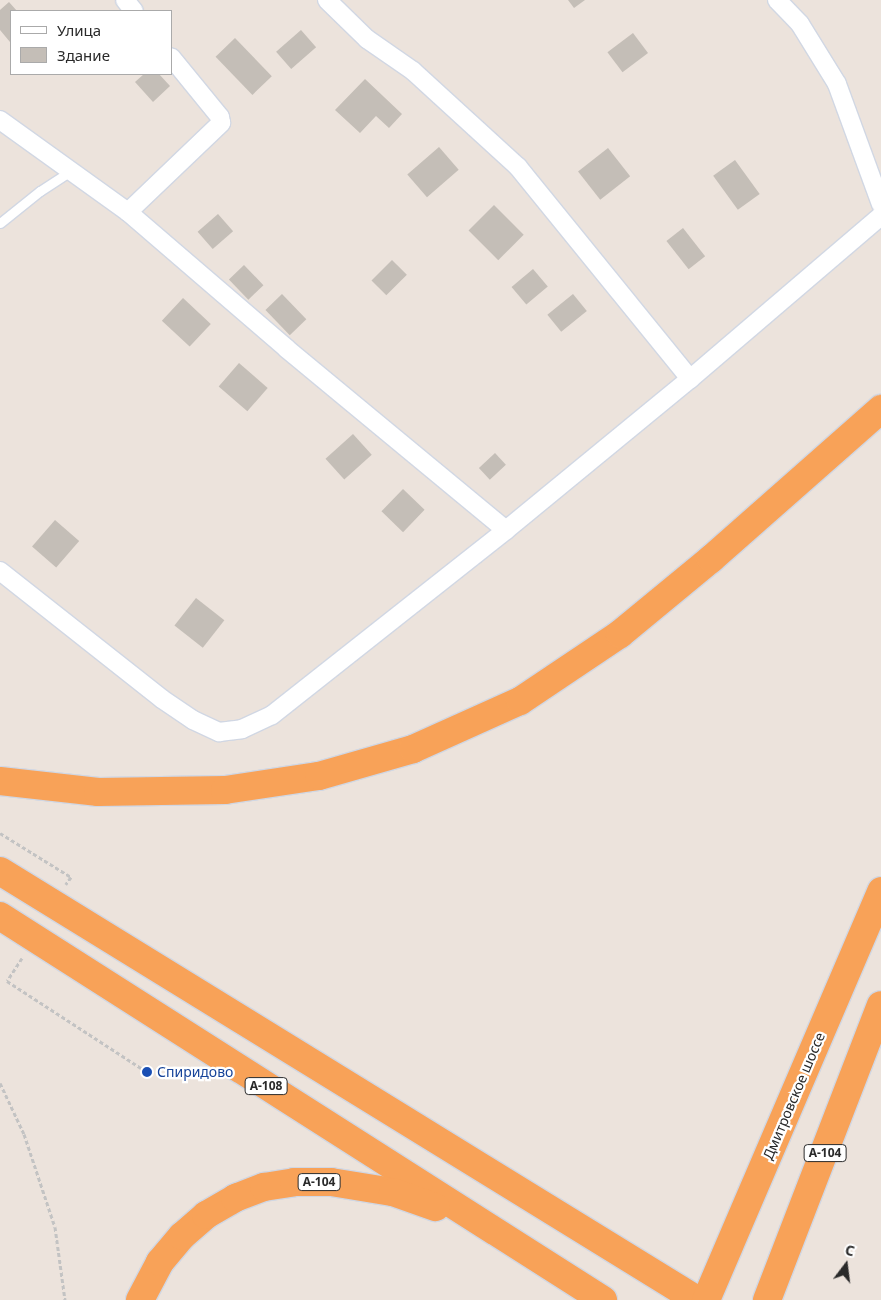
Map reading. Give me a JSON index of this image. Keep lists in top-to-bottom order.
{
  "streets": {
    "highway": ["А-108", "Дмитровское шоссе", "А-104"]
  },
  "crossings": [
    ["А-108", "А-104"]
  ],
  "places": ["Спиридово"],
  "legend": ["Улица", "Здание"],
  "north": "top"
}
